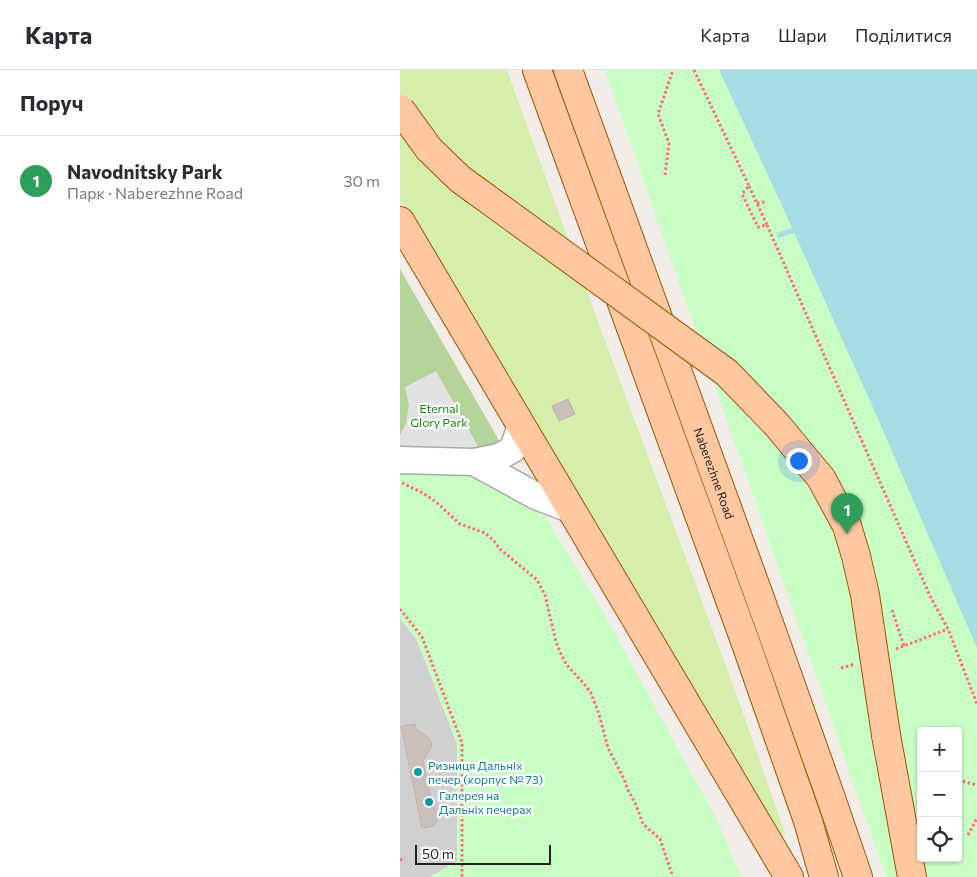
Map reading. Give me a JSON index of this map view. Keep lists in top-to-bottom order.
{
  "streets": {
    "main road": ["Naberezhne Road"]
  },
  "parks": ["Eternal Glory Park"],
  "places": ["Ризниця Дальніх печер (корпус № 73)", "Галерея на Дальніх печерах"],
  "scale_bar": "50 m",
  "page": {
    "header": "Карта",
    "nav": ["Карта", "Шари", "Поділитися"],
    "heading": "Поруч",
    "list": [
      {
        "mark": "1",
        "name": "Navodnitsky Park",
        "note": "Парк · Naberezhne Road",
        "value": "30 m"
      }
    ],
    "pins": "1",
    "map_buttons": ["+", "−"],
    "scale": "50 m"
  }
}
